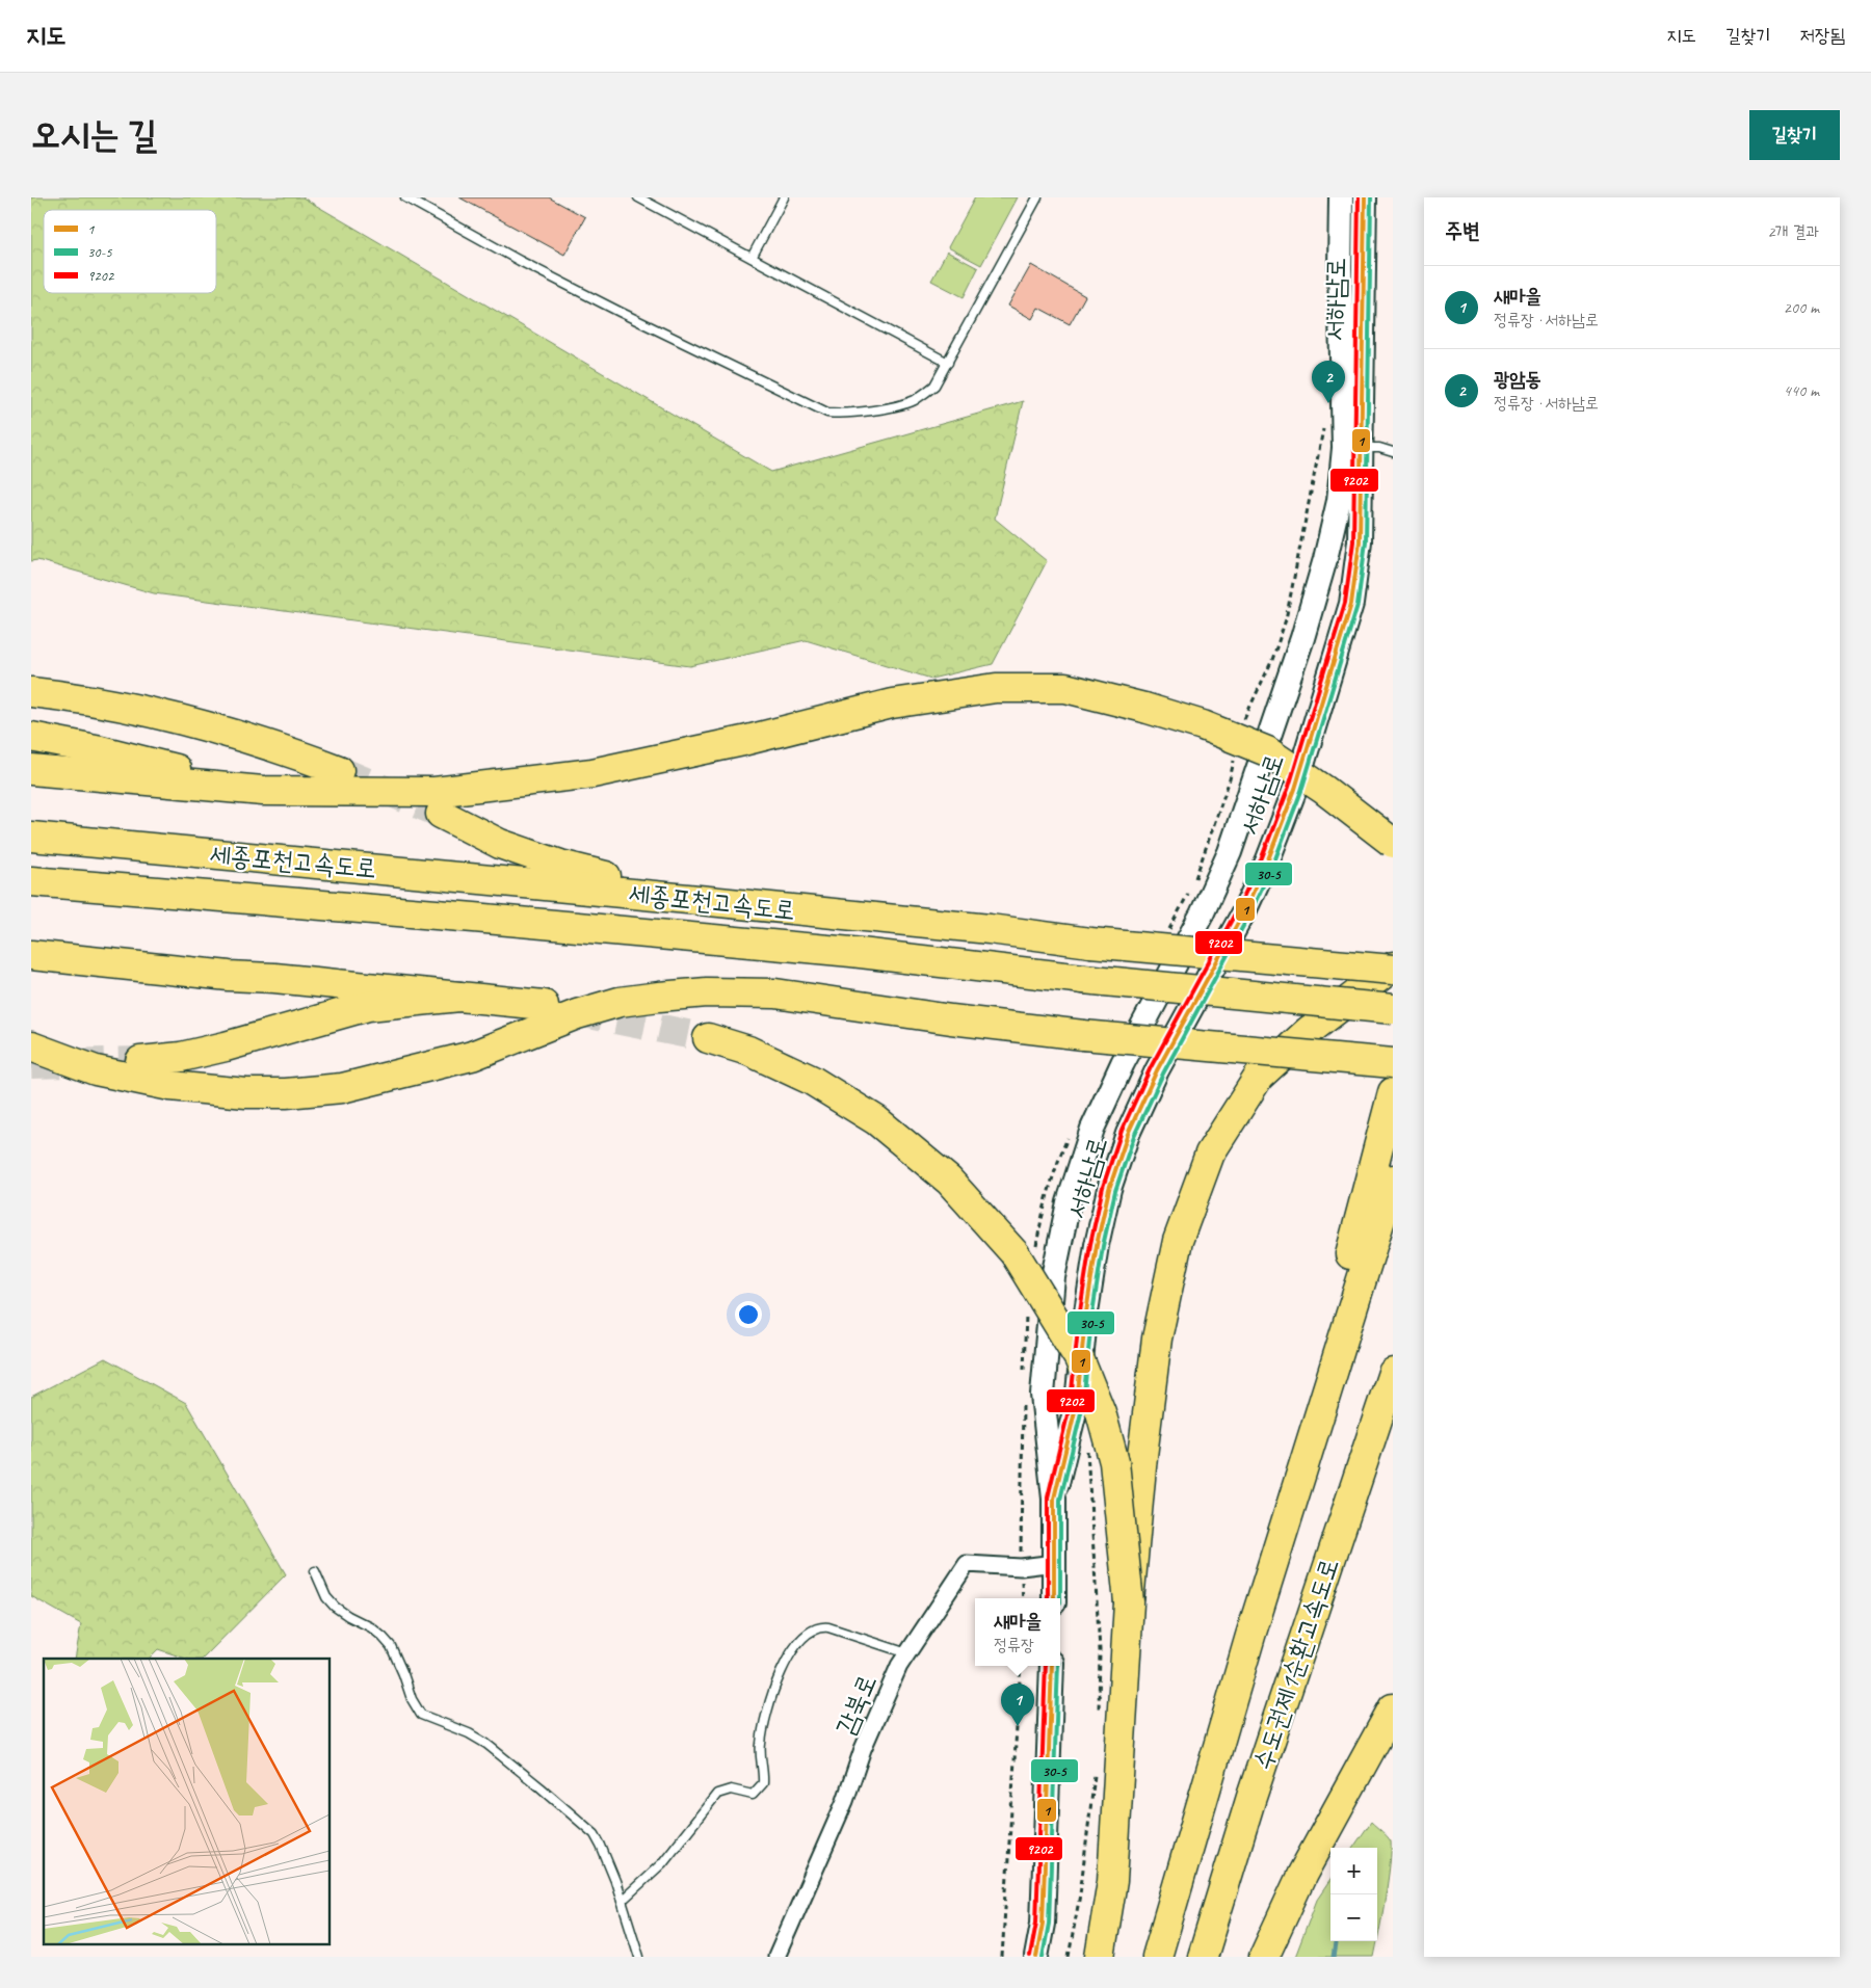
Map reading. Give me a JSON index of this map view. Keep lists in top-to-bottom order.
{
  "streets": {
    "highway": ["세종포천고속도로", "수도권제1순환고속도로"],
    "main road": ["서하남로"],
    "street": ["감북로"]
  },
  "crossings": [
    ["서하남로", "감북로"]
  ],
  "lines": ["transit line 1", "transit line 30-5", "transit line 9202"],
  "legend": ["1", "30-5", "9202"],
  "page": {
    "header": "지도",
    "nav": ["지도", "길찾기", "저장됨"],
    "buttons": "길찾기",
    "title": "오시는 길",
    "heading": ["주변", "2개 결과"],
    "list": [
      {
        "mark": "1",
        "name": "새마을",
        "note": "정류장 · 서하남로",
        "value": "200 m"
      },
      {
        "mark": "2",
        "name": "광암동",
        "note": "정류장 · 서하남로",
        "value": "440 m"
      }
    ],
    "pins": ["2", "1"],
    "popup": ["새마을", "정류장"],
    "map_buttons": ["+", "−"]
  }
}
